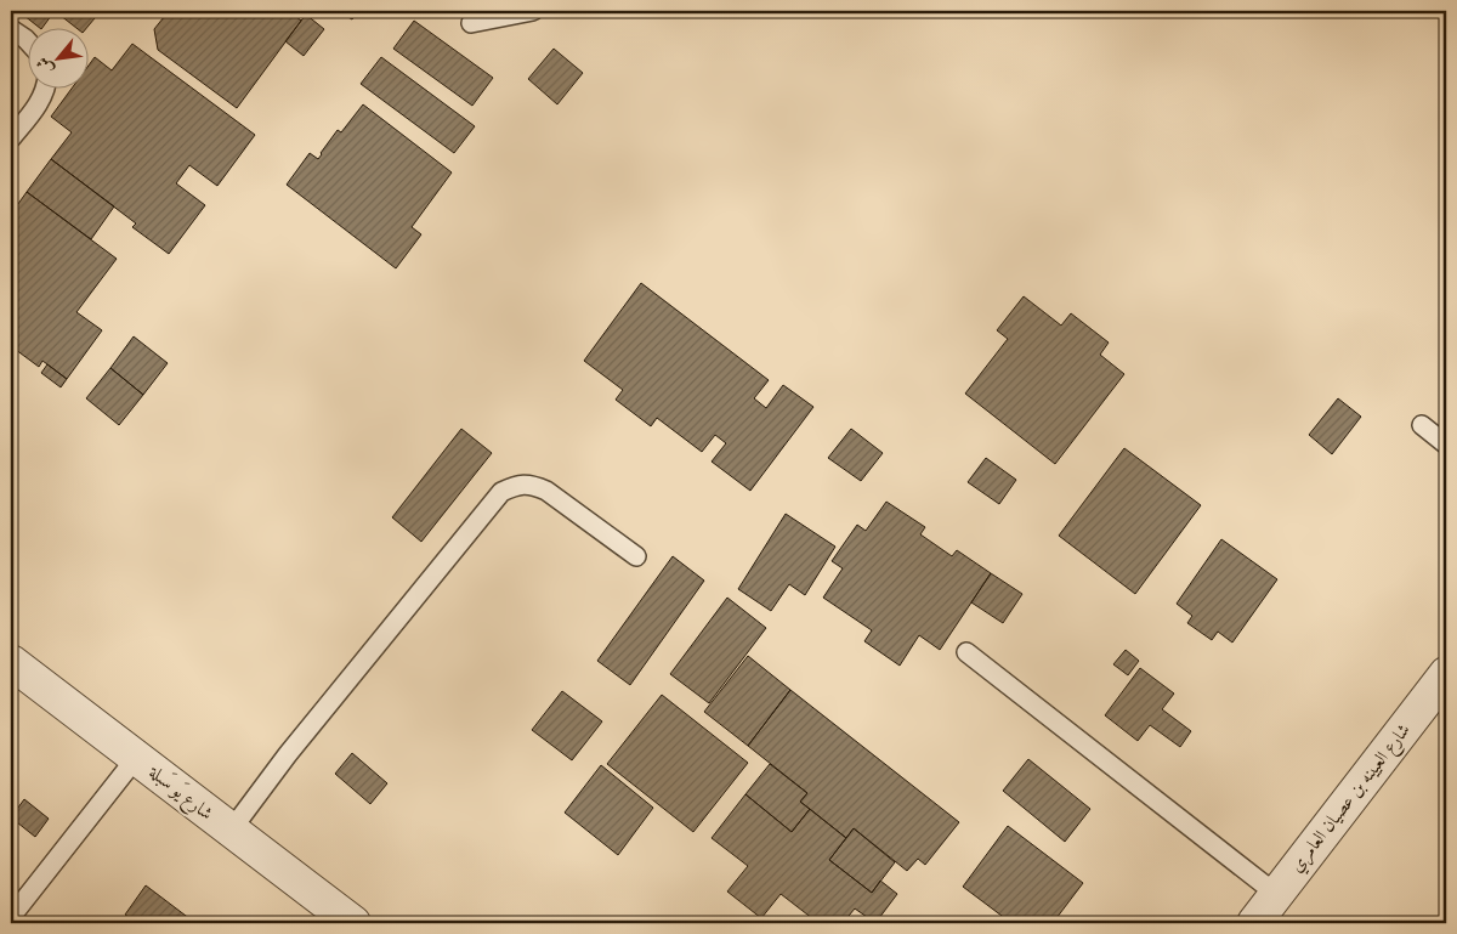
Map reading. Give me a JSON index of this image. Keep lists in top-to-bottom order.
{
  "streets": {
    "street": ["شارع يَو سَبلة", "شارع العيينه بن عصيان العامري"]
  },
  "north": "bottom left"
}
